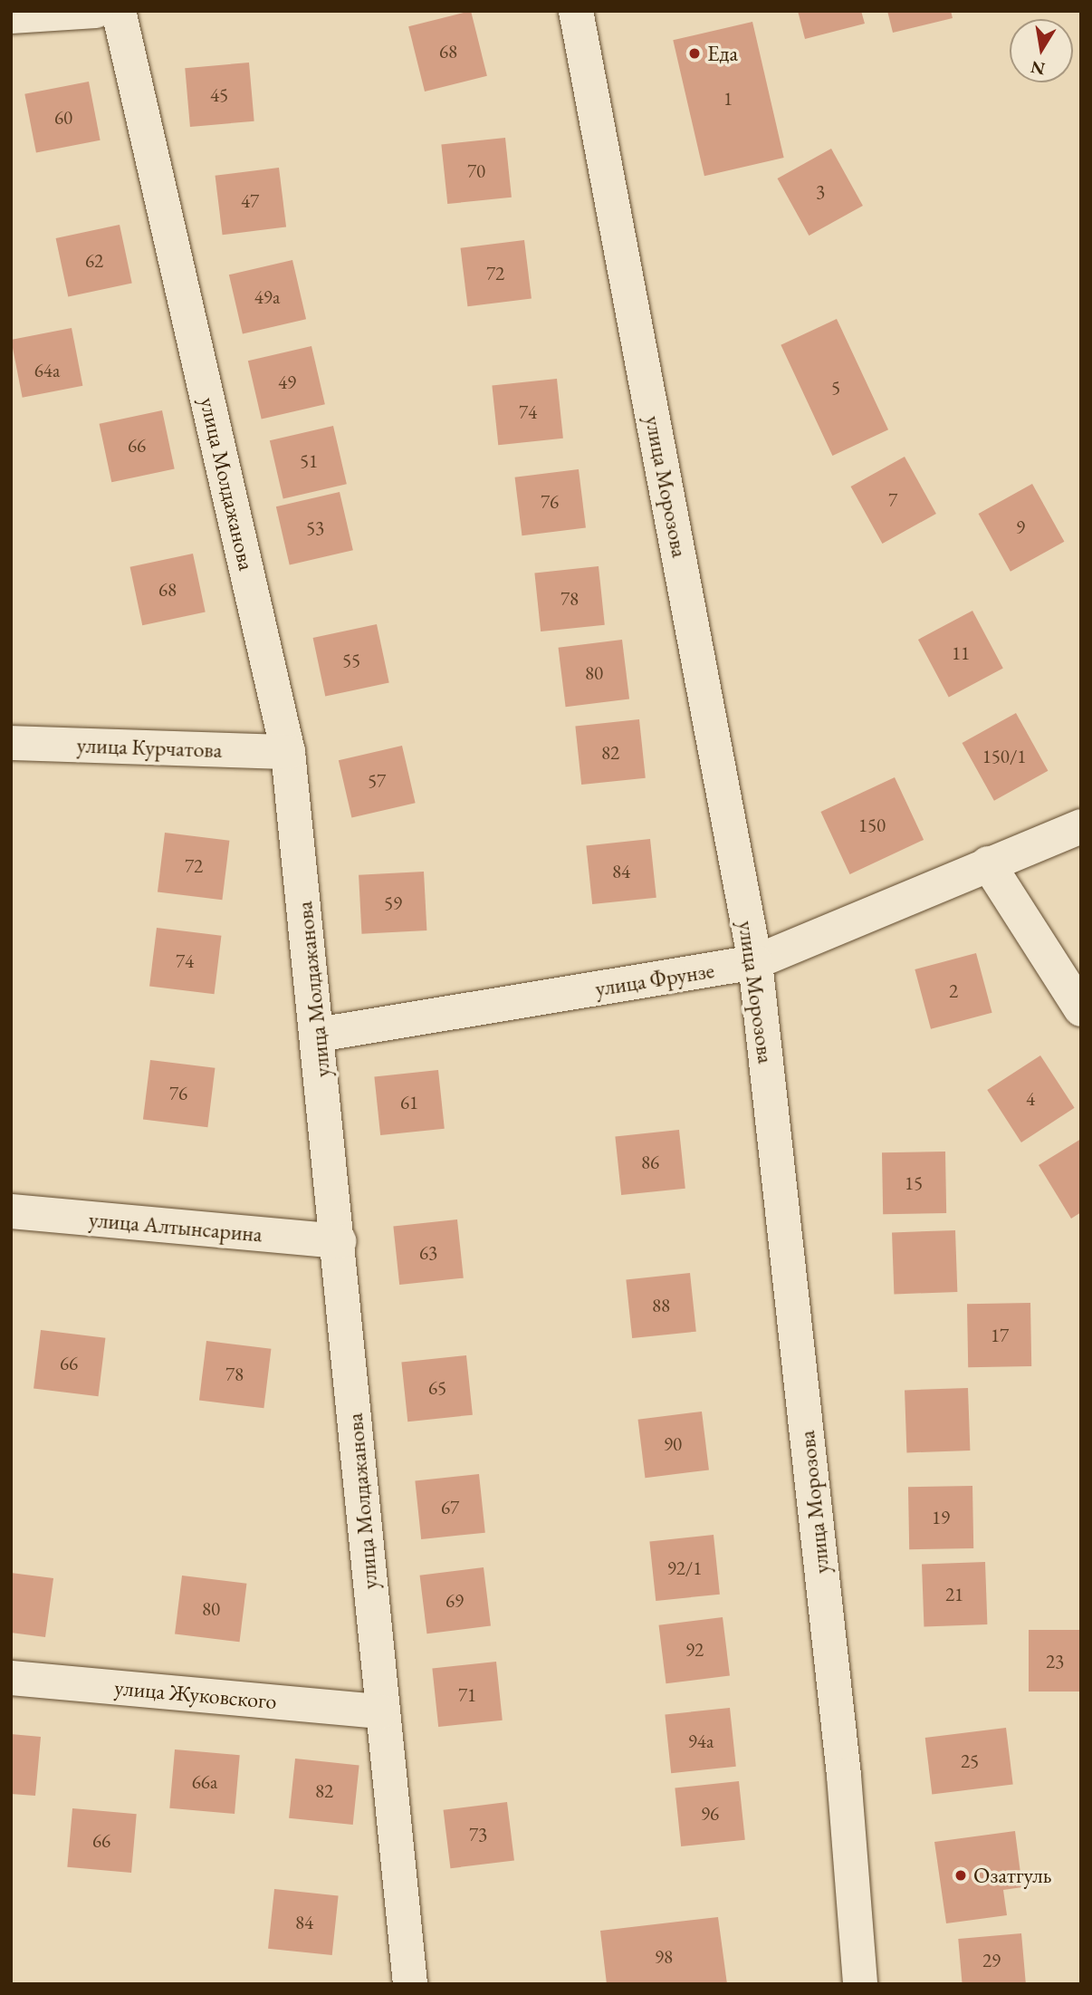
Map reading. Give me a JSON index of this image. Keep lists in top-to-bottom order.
{
  "streets": {
    "street": [
      "улица Молдажанова",
      "улица Морозова",
      "улица Курчатова",
      "улица Фрунзе",
      "улица Алтынсарина",
      "улица Жуковского"
    ]
  },
  "crossings": [
    ["улица Молдажанова", "улица Курчатова"],
    ["улица Молдажанова", "улица Фрунзе"],
    ["улица Молдажанова", "улица Алтынсарина"],
    ["улица Молдажанова", "улица Жуковского"],
    ["улица Морозова", "улица Фрунзе"]
  ],
  "places": ["Еда", "Oзатгуль"],
  "house_numbers": [
    "68",
    "45",
    "1",
    "60",
    "70",
    "3",
    "47",
    "62",
    "72",
    "49а",
    "64а",
    "49",
    "5",
    "74",
    "66",
    "51",
    "7",
    "76",
    "9",
    "53",
    "68",
    "78",
    "11",
    "55",
    "80",
    "82",
    "150/1",
    "57",
    "150",
    "72",
    "84",
    "59",
    "74",
    "2",
    "76",
    "4",
    "61",
    "86",
    "15",
    "63",
    "88",
    "17",
    "66",
    "78",
    "65",
    "90",
    "67",
    "19",
    "92/1",
    "21",
    "69",
    "80",
    "92",
    "23",
    "71",
    "94а",
    "25",
    "66а",
    "82",
    "96",
    "73",
    "66",
    "84",
    "98",
    "29"
  ],
  "north": "bottom"
}
